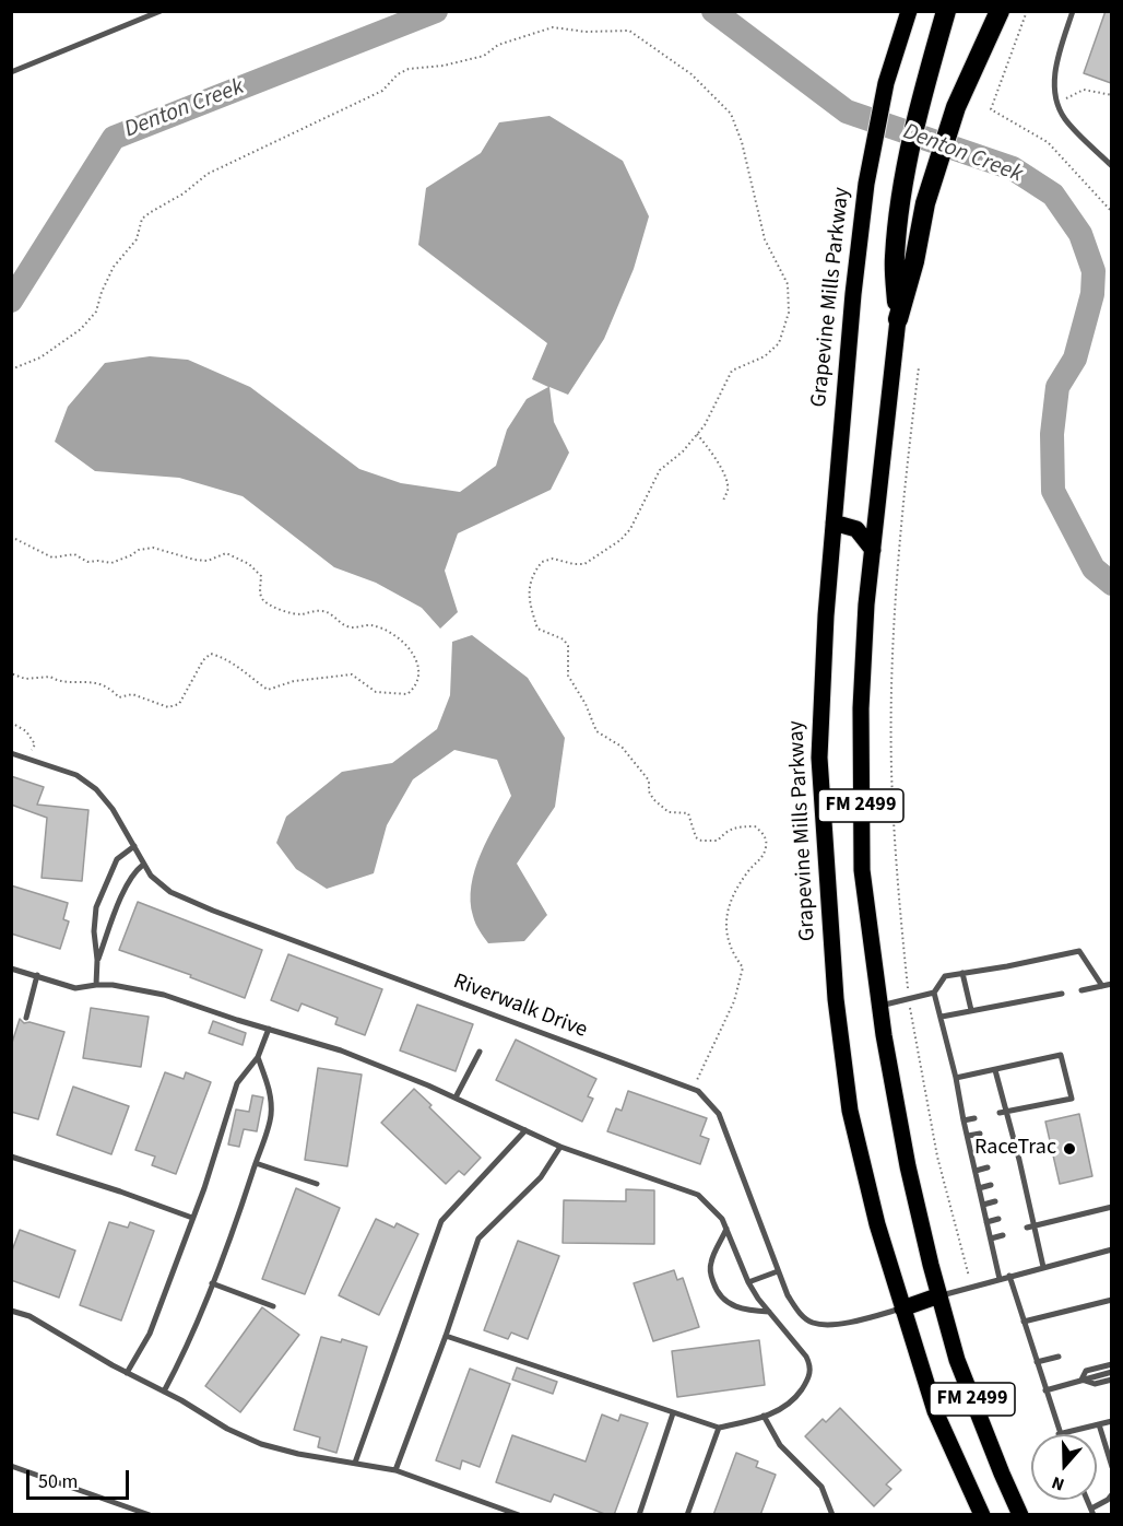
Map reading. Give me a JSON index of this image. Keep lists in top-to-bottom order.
{
  "streets": {
    "highway": ["FM 2499"],
    "main road": ["Grapevine Mills Parkway"],
    "lane": ["Riverwalk Drive"]
  },
  "crossings": [
    ["Grapevine Mills Parkway", "Riverwalk Drive"]
  ],
  "water": ["Denton Creek"],
  "places": ["RaceTrac"],
  "scale_bar": "50 m",
  "north": "bottom"
}
